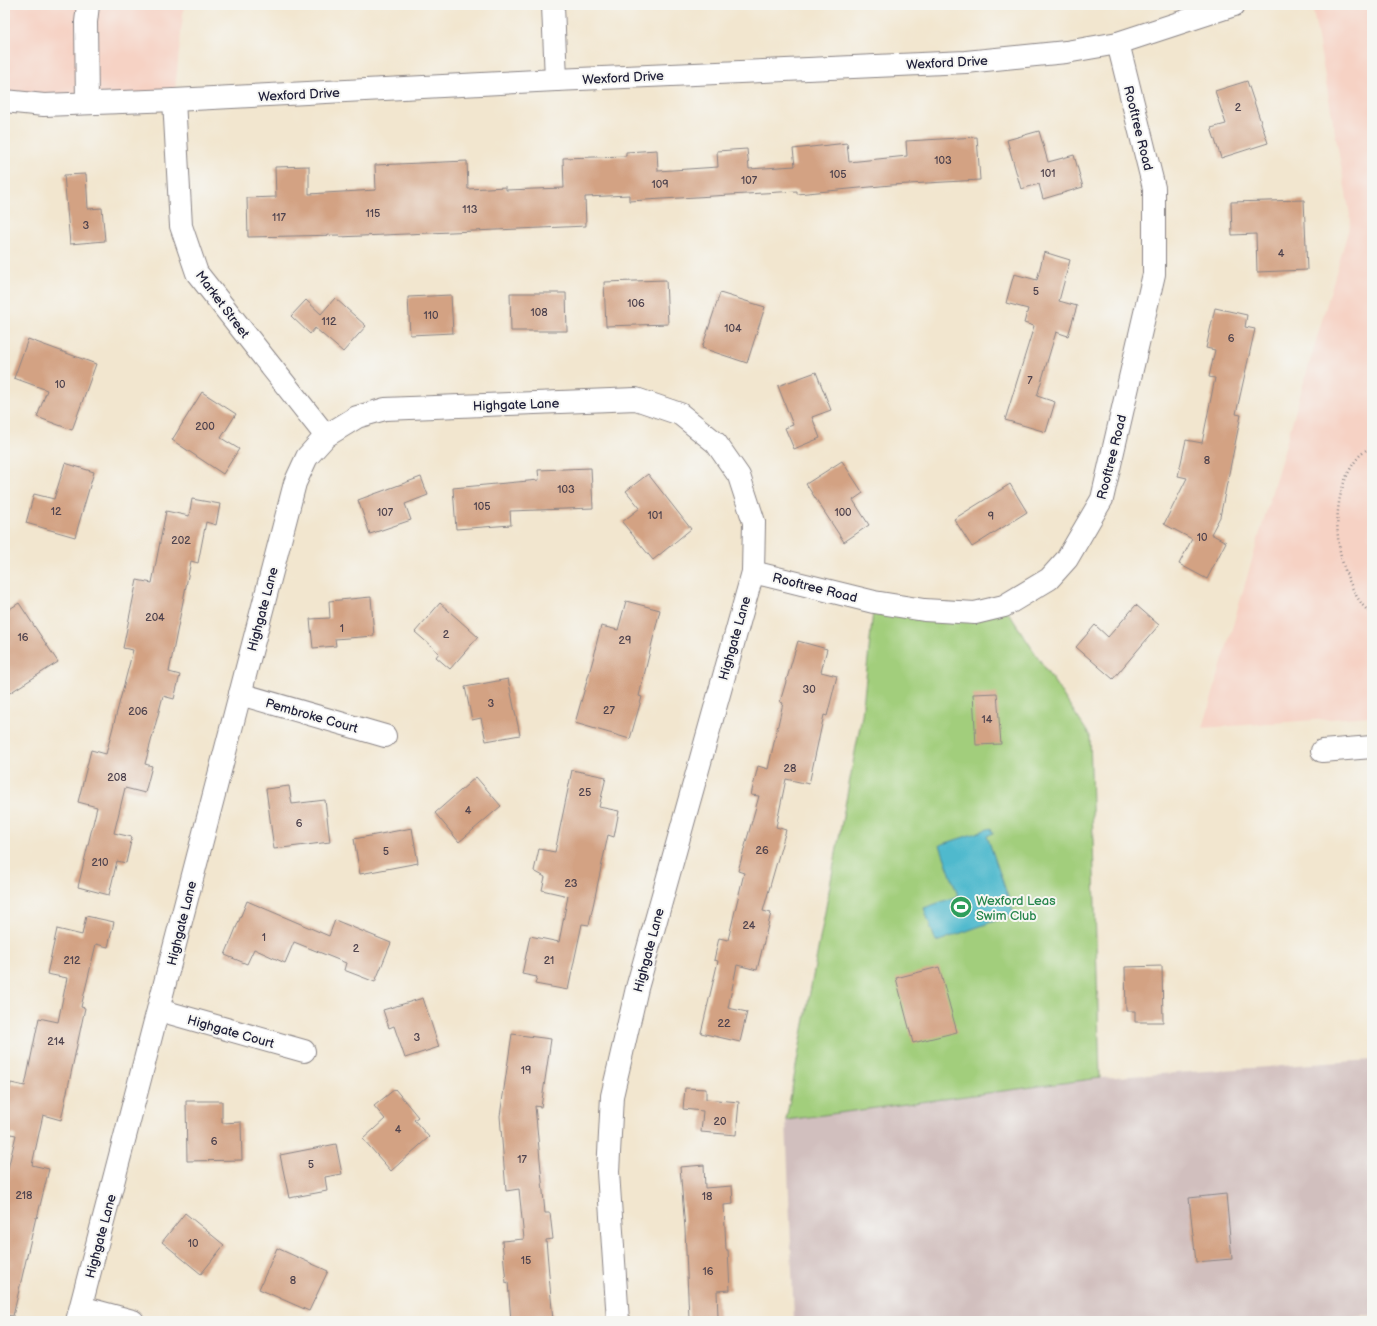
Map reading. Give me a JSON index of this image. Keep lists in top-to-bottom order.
{
  "streets": {
    "street": [
      "Wexford Drive",
      "Rooftree Road",
      "Market Street",
      "Highgate Lane",
      "Pembroke Court",
      "Highgate Court"
    ]
  },
  "crossings": [
    ["Wexford Drive", "Rooftree Road"],
    ["Wexford Drive", "Market Street"],
    ["Rooftree Road", "Highgate Lane"],
    ["Market Street", "Highgate Lane"],
    ["Highgate Lane", "Pembroke Court"],
    ["Highgate Lane", "Highgate Court"]
  ],
  "places": {
    "sports": ["Wexford Leas Swim Club"]
  },
  "house_numbers": [
    "2",
    "103",
    "101",
    "105",
    "107",
    "109",
    "113",
    "115",
    "117",
    "3",
    "4",
    "5",
    "106",
    "108",
    "110",
    "112",
    "104",
    "6",
    "7",
    "10",
    "200",
    "8",
    "103",
    "105",
    "12",
    "107",
    "100",
    "101",
    "9",
    "10",
    "202",
    "204",
    "1",
    "2",
    "16",
    "29",
    "30",
    "3",
    "27",
    "206",
    "14",
    "28",
    "208",
    "25",
    "4",
    "6",
    "26",
    "5",
    "210",
    "23",
    "24",
    "1",
    "2",
    "212",
    "21",
    "22",
    "3",
    "214",
    "19",
    "20",
    "4",
    "6",
    "17",
    "5",
    "218",
    "18",
    "10",
    "15",
    "16",
    "8"
  ]
}
